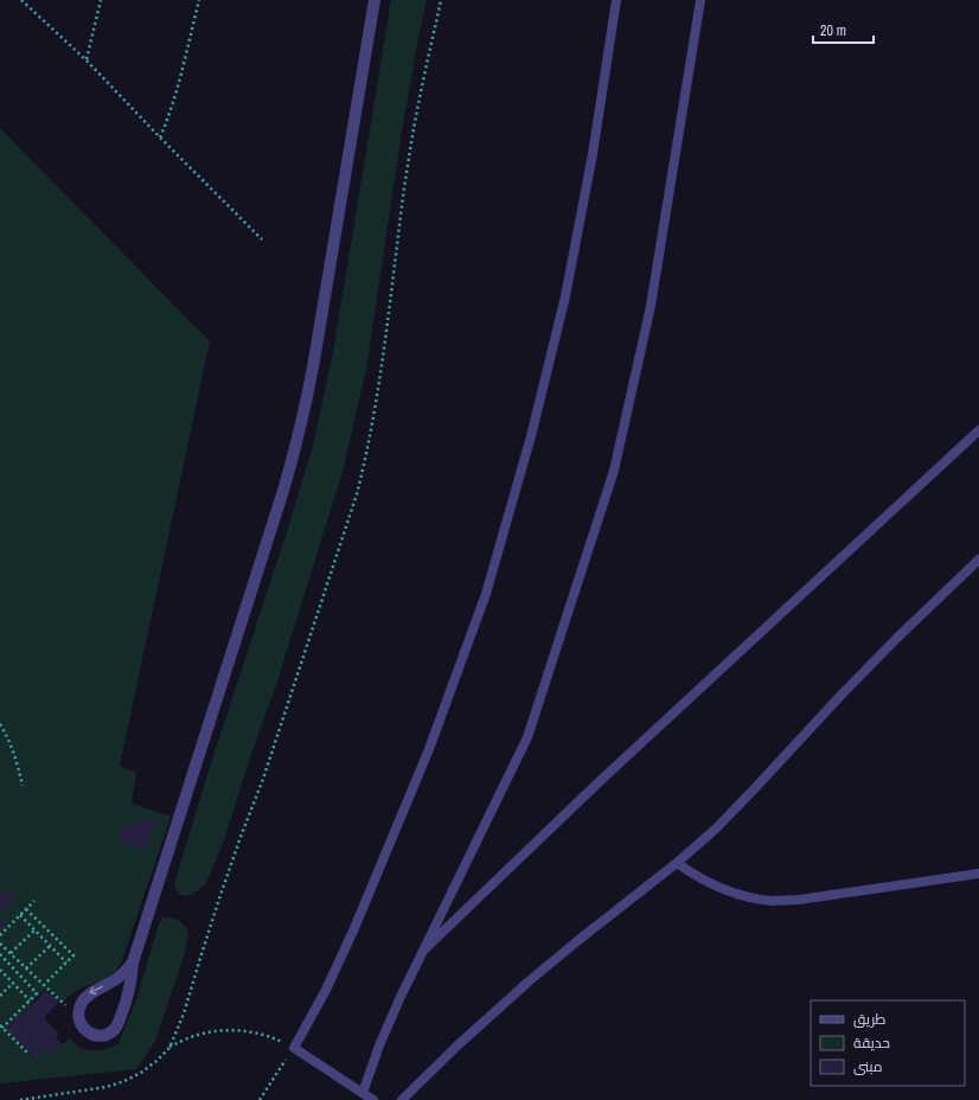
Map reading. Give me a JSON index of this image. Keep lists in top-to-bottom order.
{
  "legend": ["طريق", "حديقة", "مبنى"],
  "scale_bar": "20 m"
}
